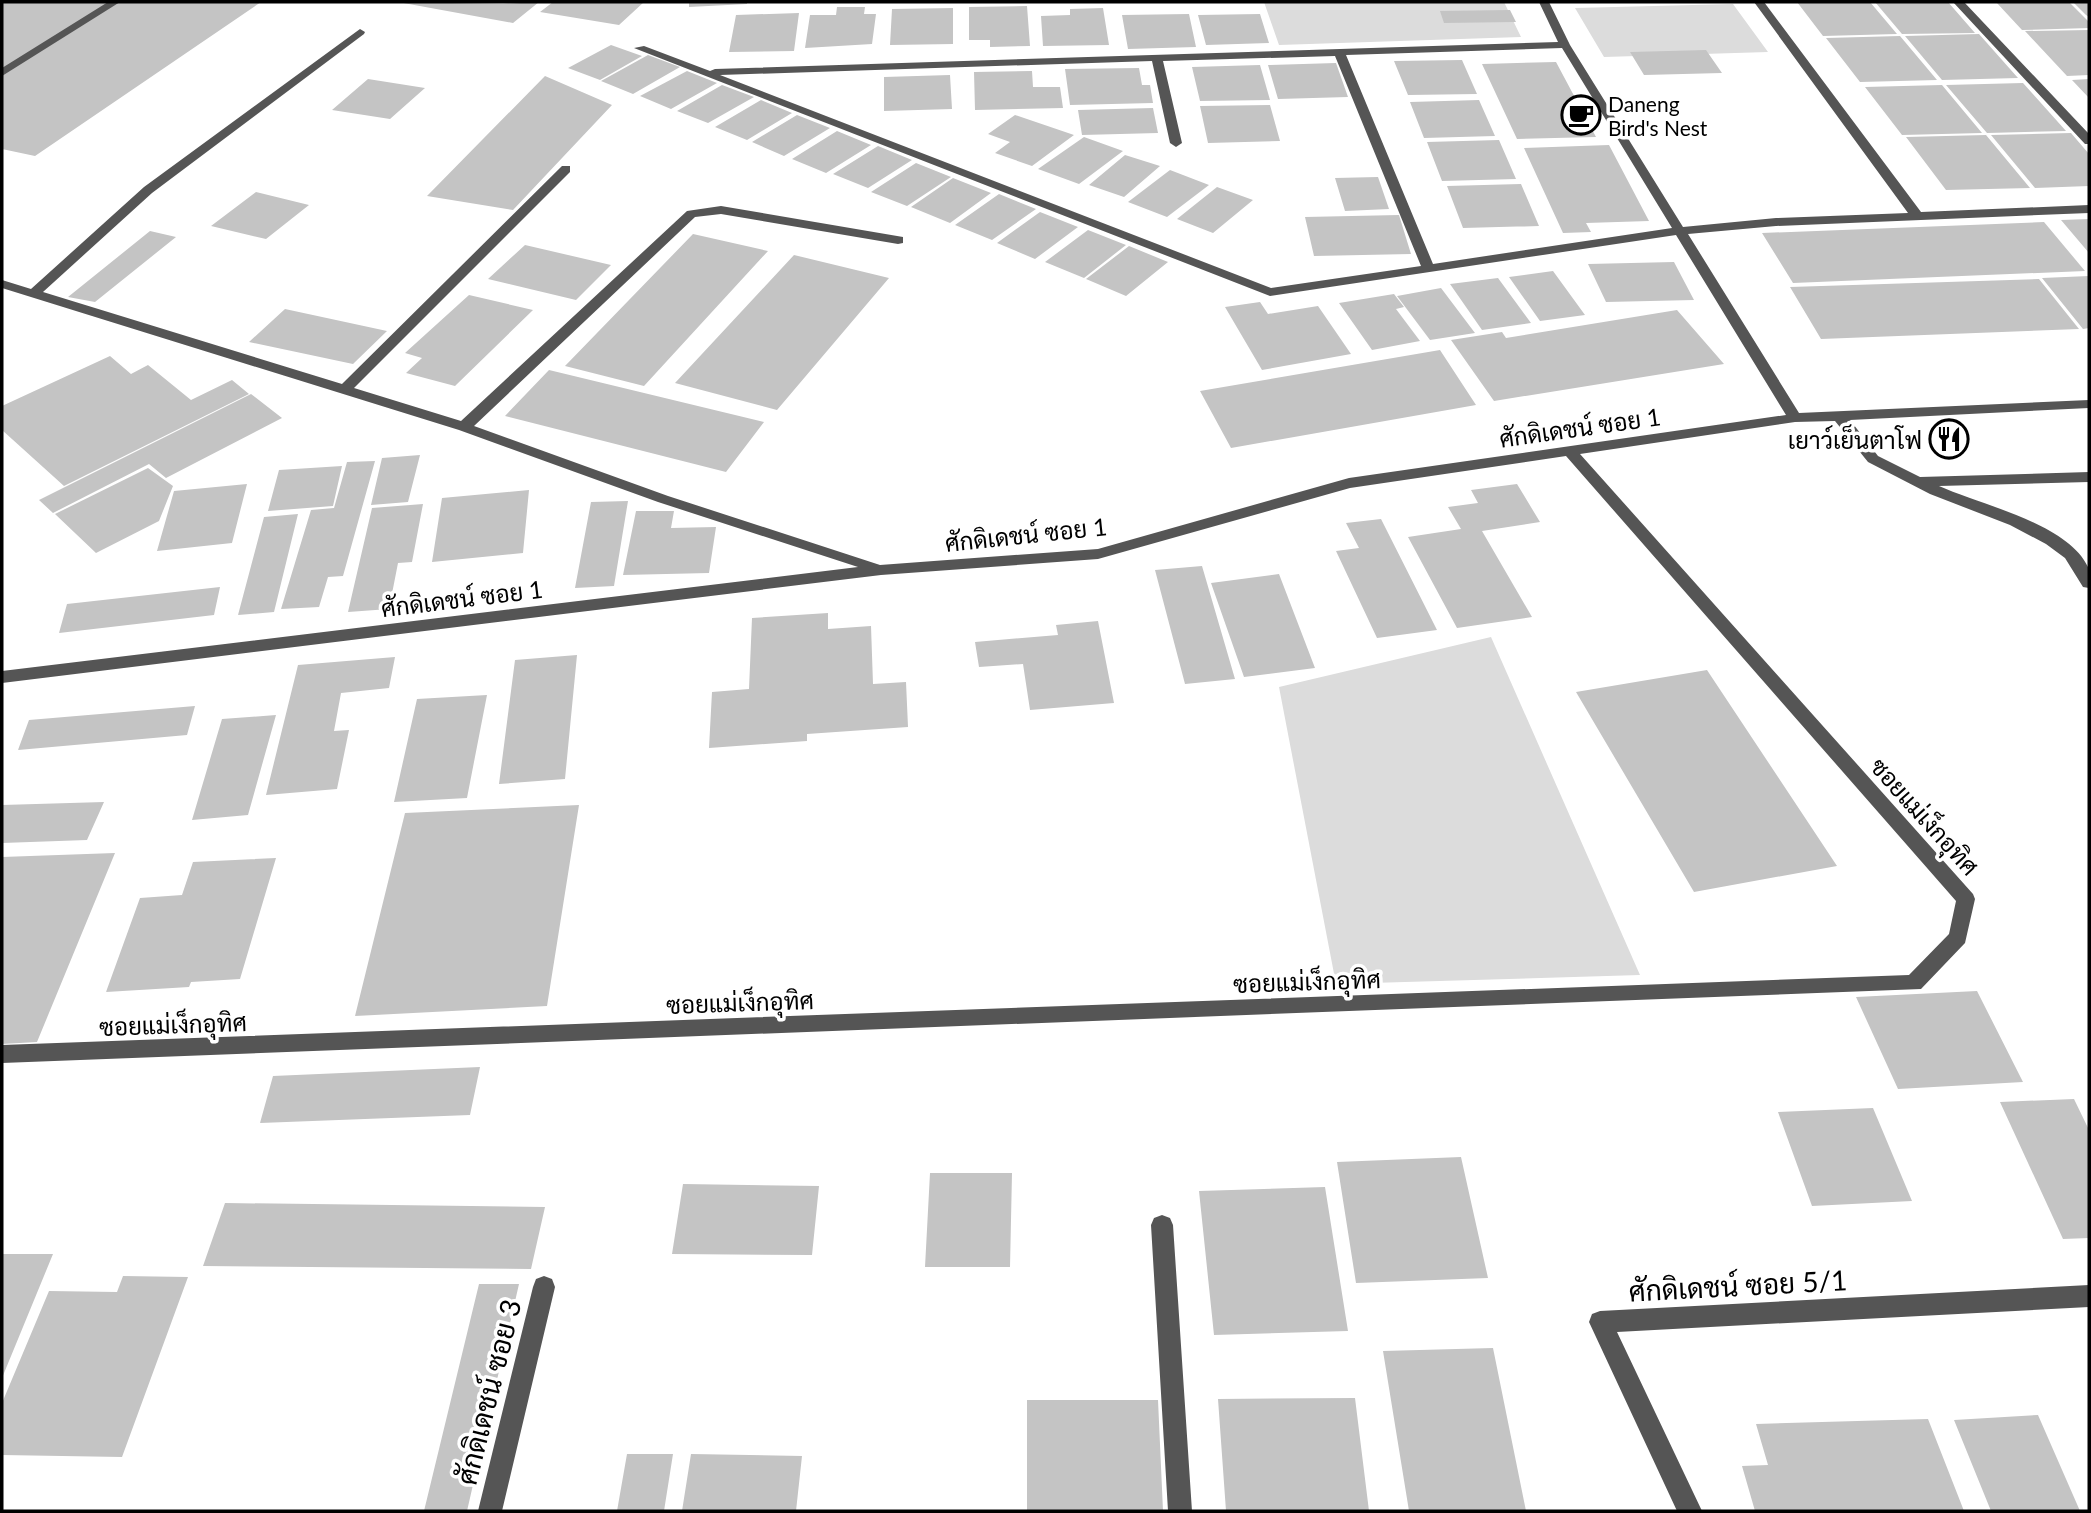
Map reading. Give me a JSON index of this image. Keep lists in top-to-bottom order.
{
  "streets": {
    "street": [
      "ศักดิเดชน์ ซอย 1",
      "ซอยแม่เง็กอุทิศ",
      "ศักดิเดชน์ ซอย 5/1",
      "ศักดิเดชน์ ซอย 3"
    ]
  },
  "crossings": [
    ["ศักดิเดชน์ ซอย 1", "ซอยแม่เง็กอุทิศ"]
  ],
  "places": {
    "cafe": ["Daneng Bird's Nest"],
    "restaurant": ["เยาว์เย็นตาโฟ"]
  }
}
